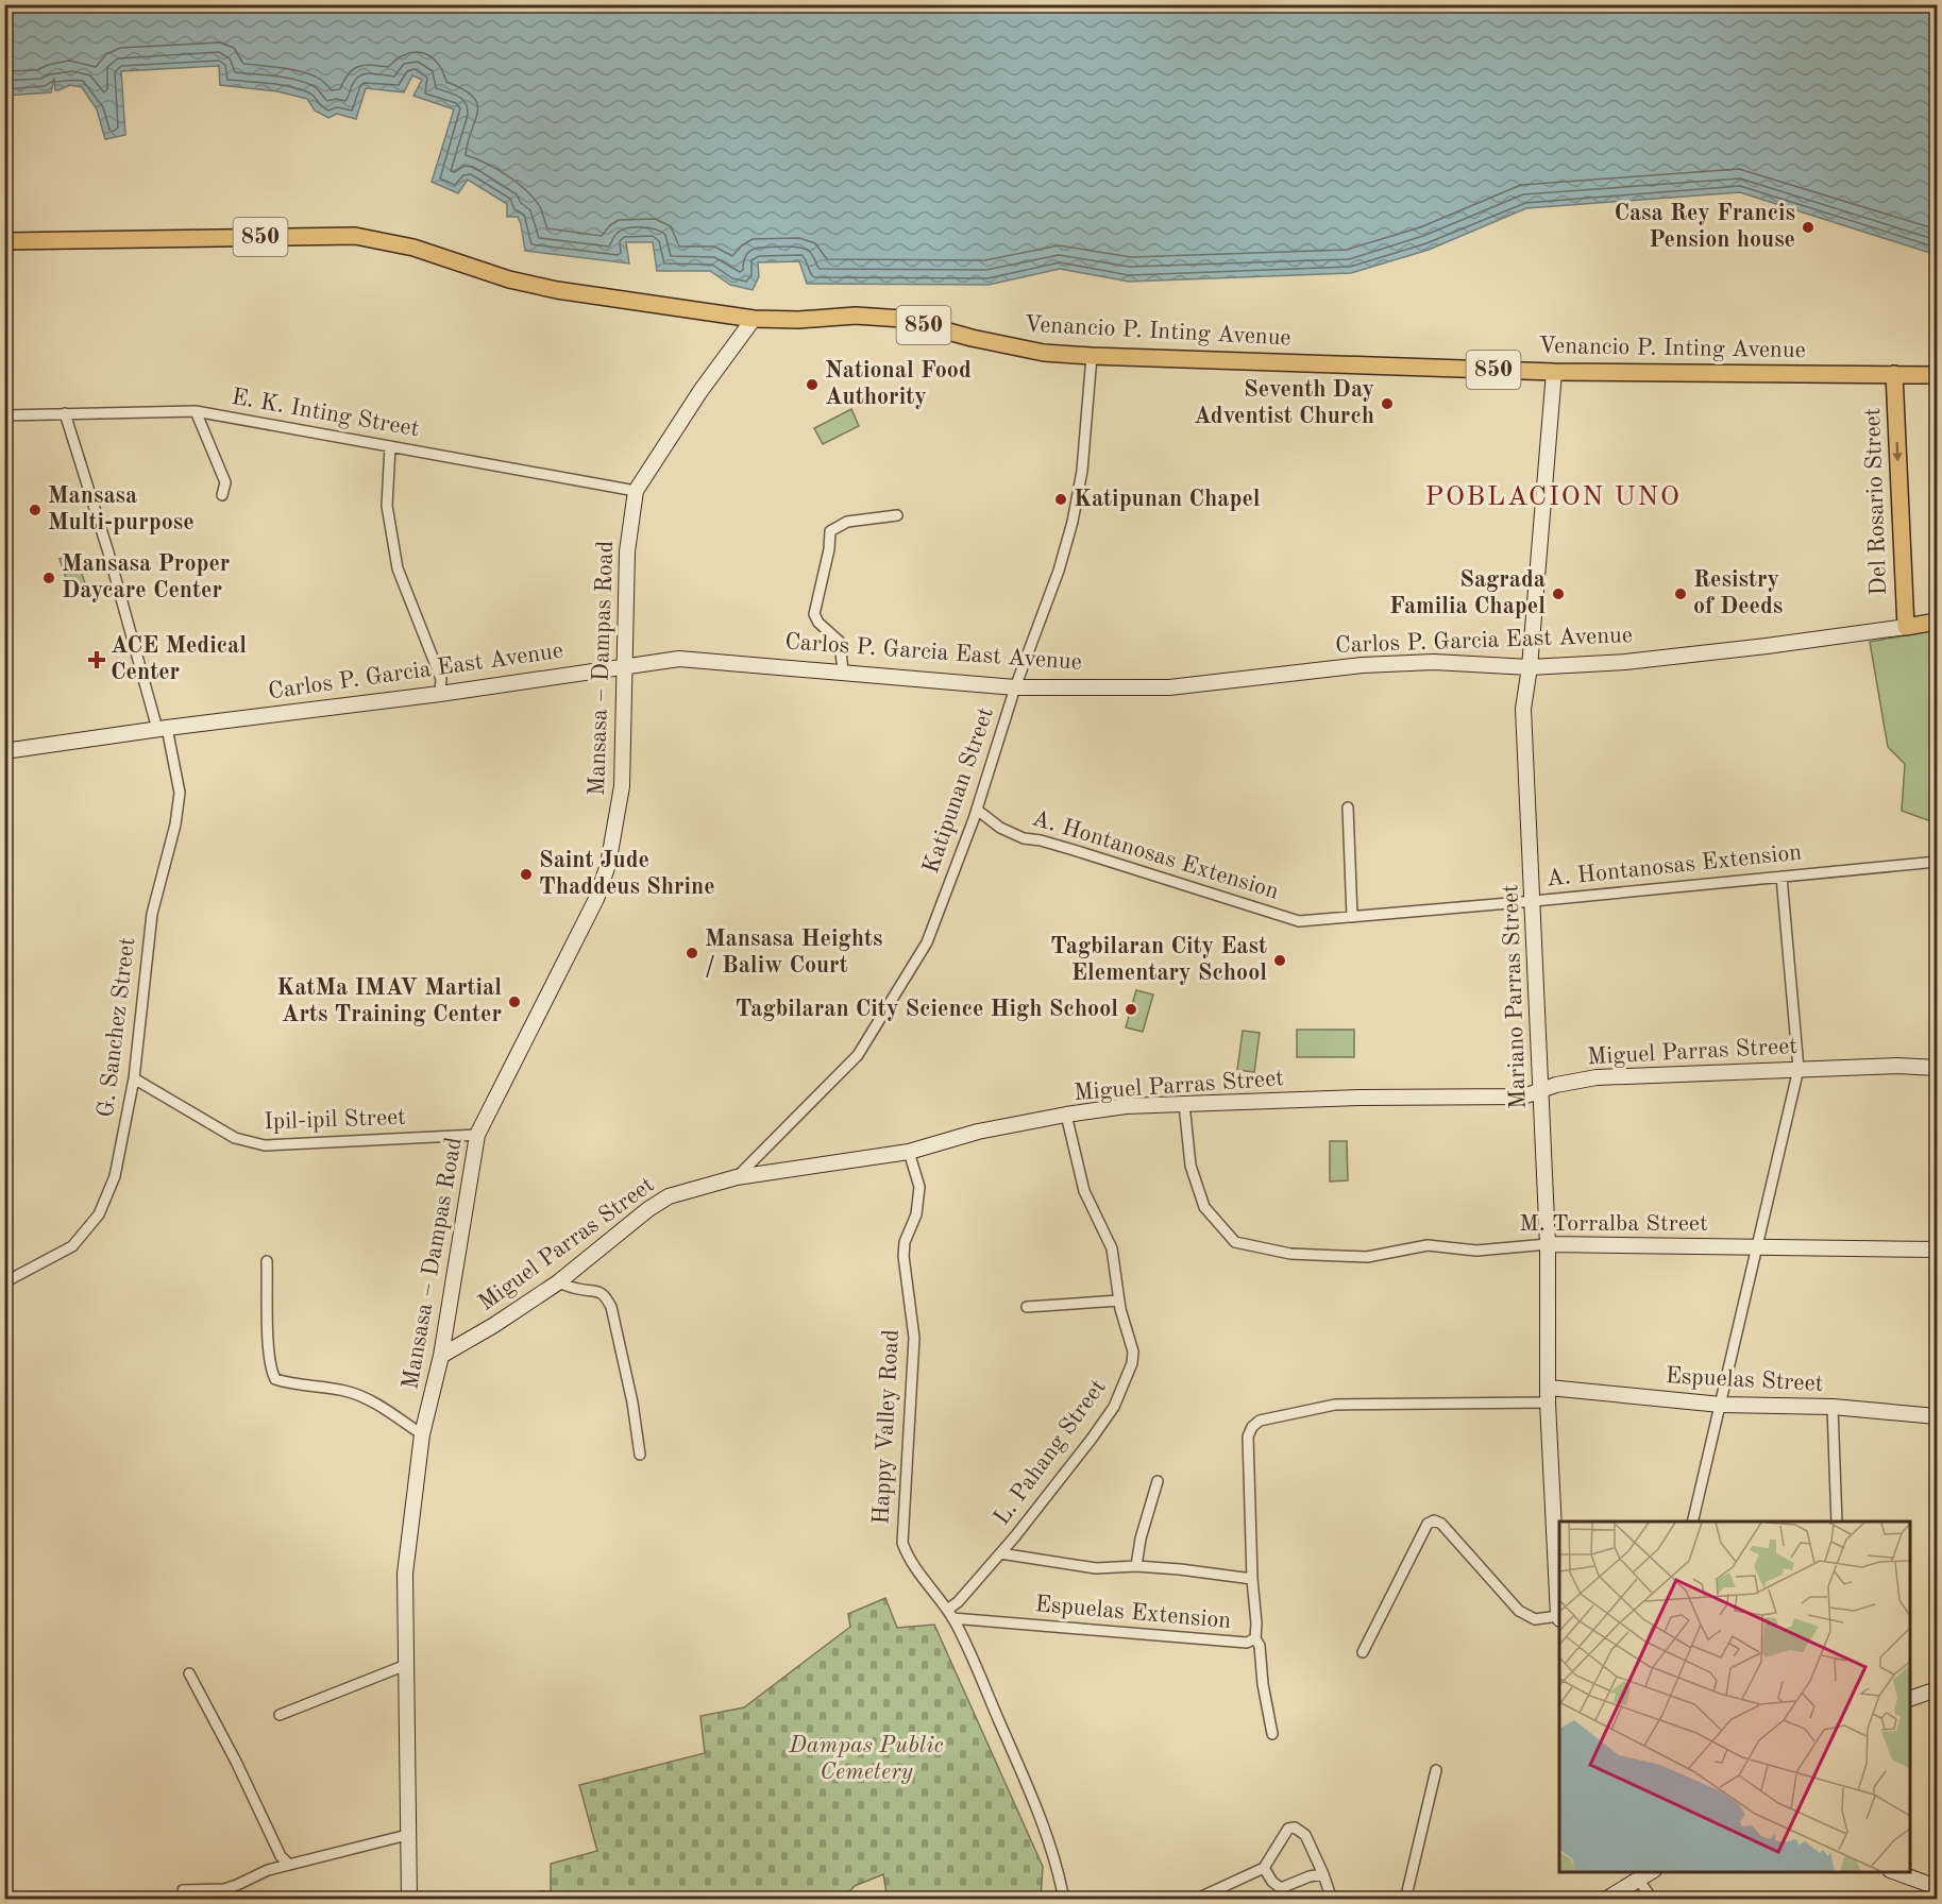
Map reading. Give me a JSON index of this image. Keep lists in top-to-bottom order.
{
  "streets": {
    "main road": [
      "850",
      "Venancio P. Inting Avenue",
      "Del Rosario Street",
      "Carlos P. Garcia East Avenue",
      "Mansasa – Dampas Road",
      "Mariano Parras Street",
      "Miguel Parras Street",
      "M. Torralba Street",
      "Espuelas Street"
    ],
    "street": [
      "E. K. Inting Street",
      "Katipunan Street",
      "A. Hontanosas Extension",
      "G. Sanchez Street",
      "Ipil-ipil Street",
      "Happy Valley Road",
      "L. Pahang Street",
      "Espuelas Extension"
    ]
  },
  "crossings": [
    ["Venancio P. Inting Avenue", "Del Rosario Street"],
    ["Venancio P. Inting Avenue", "Mansasa – Dampas Road"],
    ["Venancio P. Inting Avenue", "Katipunan Street"],
    ["Venancio P. Inting Avenue", "Mariano Parras Street"],
    ["E. K. Inting Street", "Mansasa – Dampas Road"],
    ["E. K. Inting Street", "G. Sanchez Street"],
    ["Del Rosario Street", "Carlos P. Garcia East Avenue"],
    ["Carlos P. Garcia East Avenue", "Mansasa – Dampas Road"],
    ["Carlos P. Garcia East Avenue", "Katipunan Street"],
    ["Carlos P. Garcia East Avenue", "Mariano Parras Street"],
    ["Carlos P. Garcia East Avenue", "G. Sanchez Street"],
    ["Mansasa – Dampas Road", "Miguel Parras Street"],
    ["Mansasa – Dampas Road", "Ipil-ipil Street"],
    ["Katipunan Street", "A. Hontanosas Extension"],
    ["Katipunan Street", "Miguel Parras Street"],
    ["A. Hontanosas Extension", "Mariano Parras Street"],
    ["Mariano Parras Street", "Miguel Parras Street"],
    ["Mariano Parras Street", "M. Torralba Street"],
    ["Mariano Parras Street", "Espuelas Street"],
    ["Mariano Parras Street", "Espuelas Extension"],
    ["G. Sanchez Street", "Ipil-ipil Street"],
    ["Miguel Parras Street", "M. Torralba Street"],
    ["Miguel Parras Street", "Happy Valley Road"],
    ["Miguel Parras Street", "L. Pahang Street"],
    ["Happy Valley Road", "L. Pahang Street"],
    ["Happy Valley Road", "Espuelas Extension"],
    ["L. Pahang Street", "Espuelas Extension"]
  ],
  "one_way": ["Del Rosario Street"],
  "districts": ["POBLACION UNO"],
  "parks": ["Dampas Public Cemetery"],
  "places": {
    "other": [
      "Casa Rey Francis Pension house",
      "National Food Authority",
      "Seventh Day Adventist Church",
      "Katipunan Chapel",
      "Mansasa Multi-purpose",
      "Mansasa Proper Daycare Center",
      "Sagrada Familia Chapel",
      "Resistry of Deeds",
      "Saint Jude Thaddeus Shrine",
      "Mansasa Heights / Baliw Court",
      "Tagbilaran City East Elementary School",
      "KatMa IMAV Martial Arts Training Center",
      "Tagbilaran City Science High School"
    ],
    "health": ["ACE Medical Center"]
  }
}
